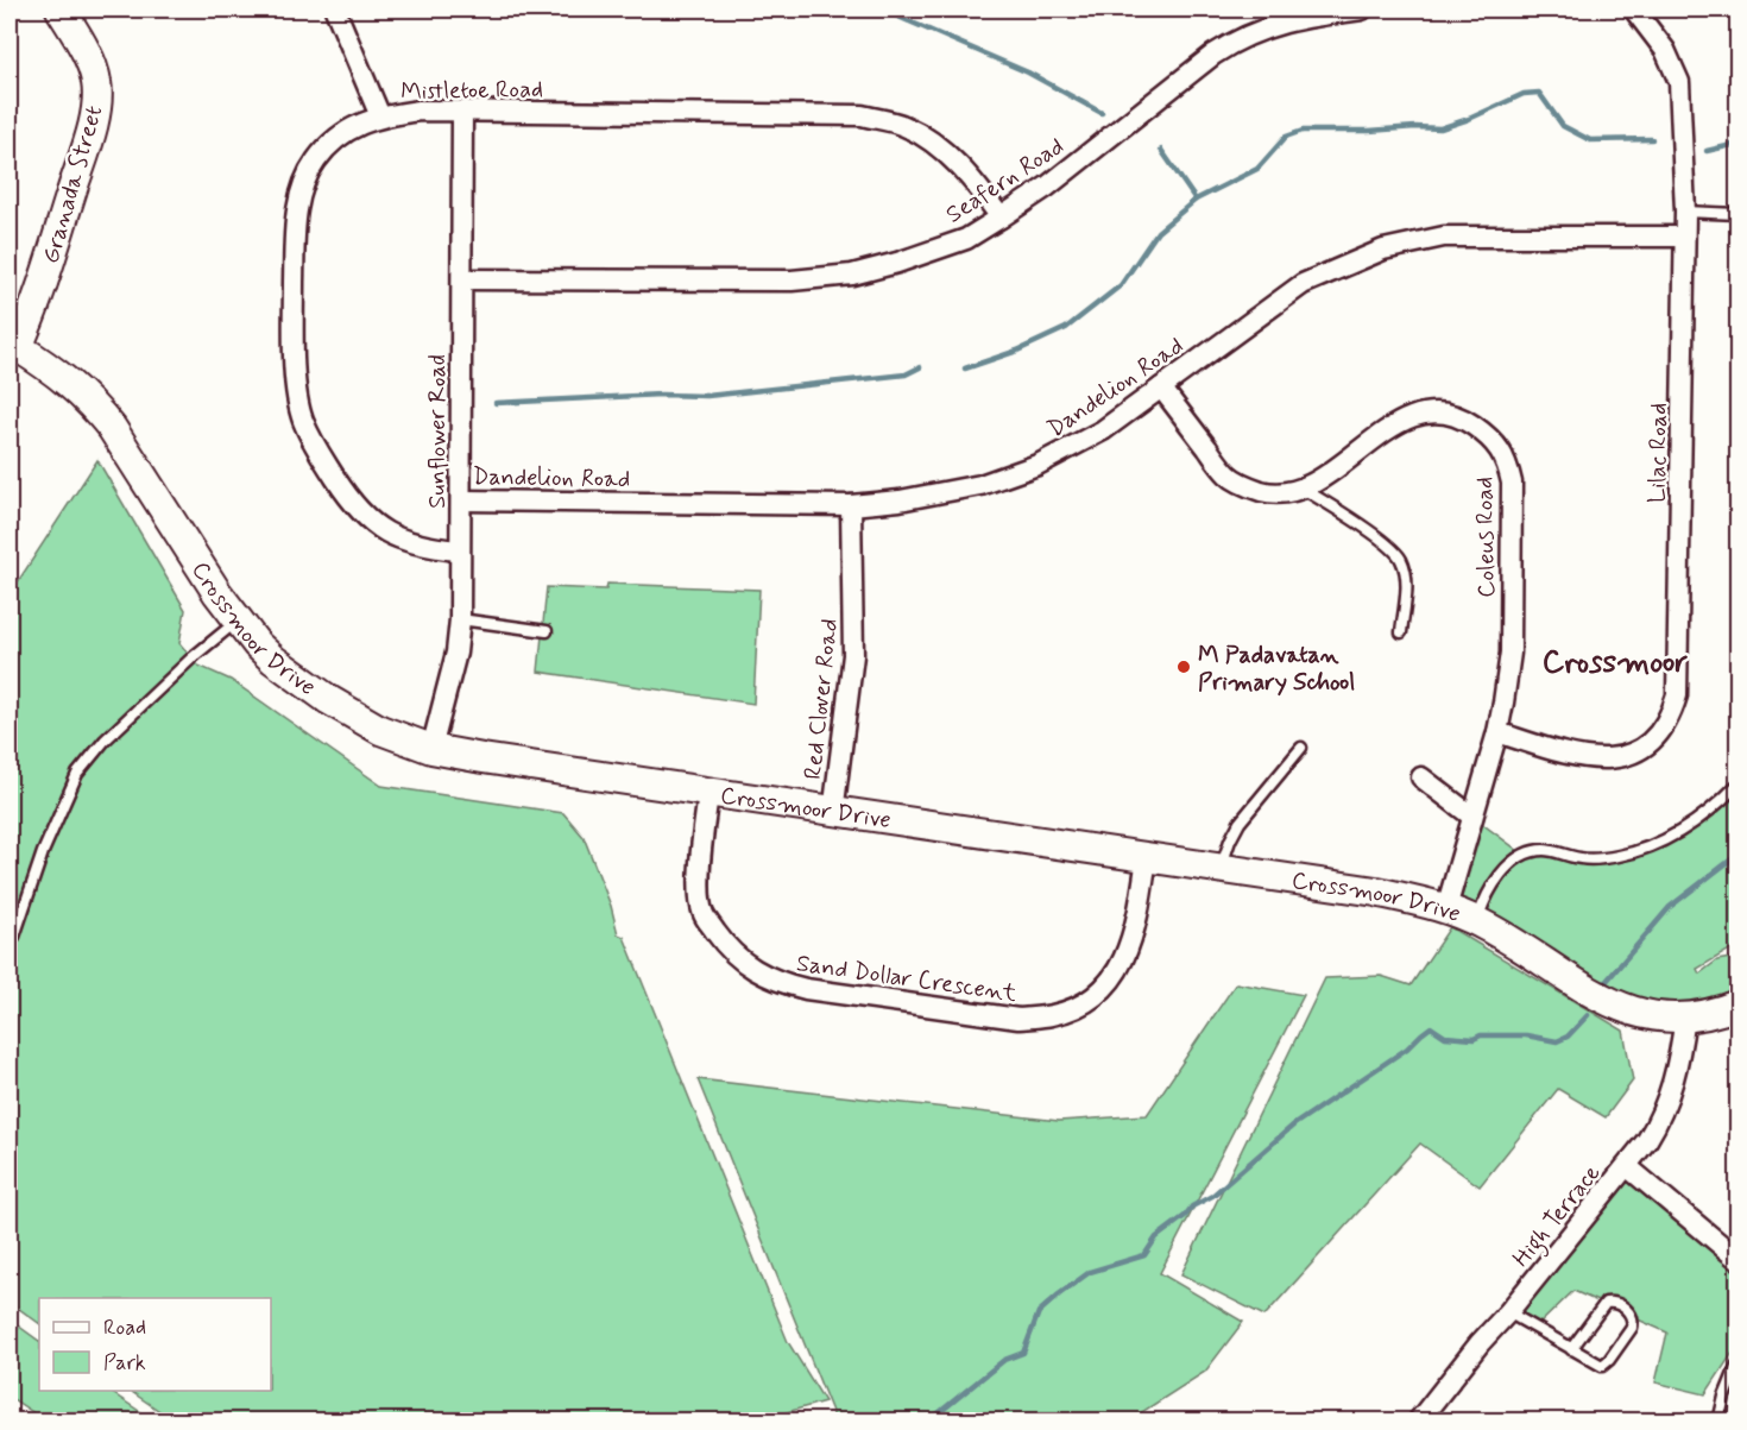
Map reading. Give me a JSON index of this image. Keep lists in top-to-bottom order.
{
  "streets": {
    "street": [
      "Mistletoe Road",
      "Seafern Road",
      "Granada Street",
      "Dandelion Road",
      "Sunflower Road",
      "Lilac Road",
      "Coleus Road",
      "Crossmoor Drive",
      "Red Clover Road",
      "Sand Dollar Crescent",
      "High Terrace"
    ]
  },
  "crossings": [
    ["Mistletoe Road", "Seafern Road"],
    ["Mistletoe Road", "Sunflower Road"],
    ["Seafern Road", "Sunflower Road"],
    ["Granada Street", "Crossmoor Drive"],
    ["Dandelion Road", "Sunflower Road"],
    ["Dandelion Road", "Lilac Road"],
    ["Dandelion Road", "Coleus Road"],
    ["Dandelion Road", "Red Clover Road"],
    ["Sunflower Road", "Crossmoor Drive"],
    ["Lilac Road", "Coleus Road"],
    ["Coleus Road", "Crossmoor Drive"],
    ["Crossmoor Drive", "Red Clover Road"],
    ["Crossmoor Drive", "Sand Dollar Crescent"],
    ["Crossmoor Drive", "High Terrace"]
  ],
  "districts": ["Crossmoor"],
  "places": ["M Padavatan Primary School"],
  "legend": ["Road", "Park"]
}
